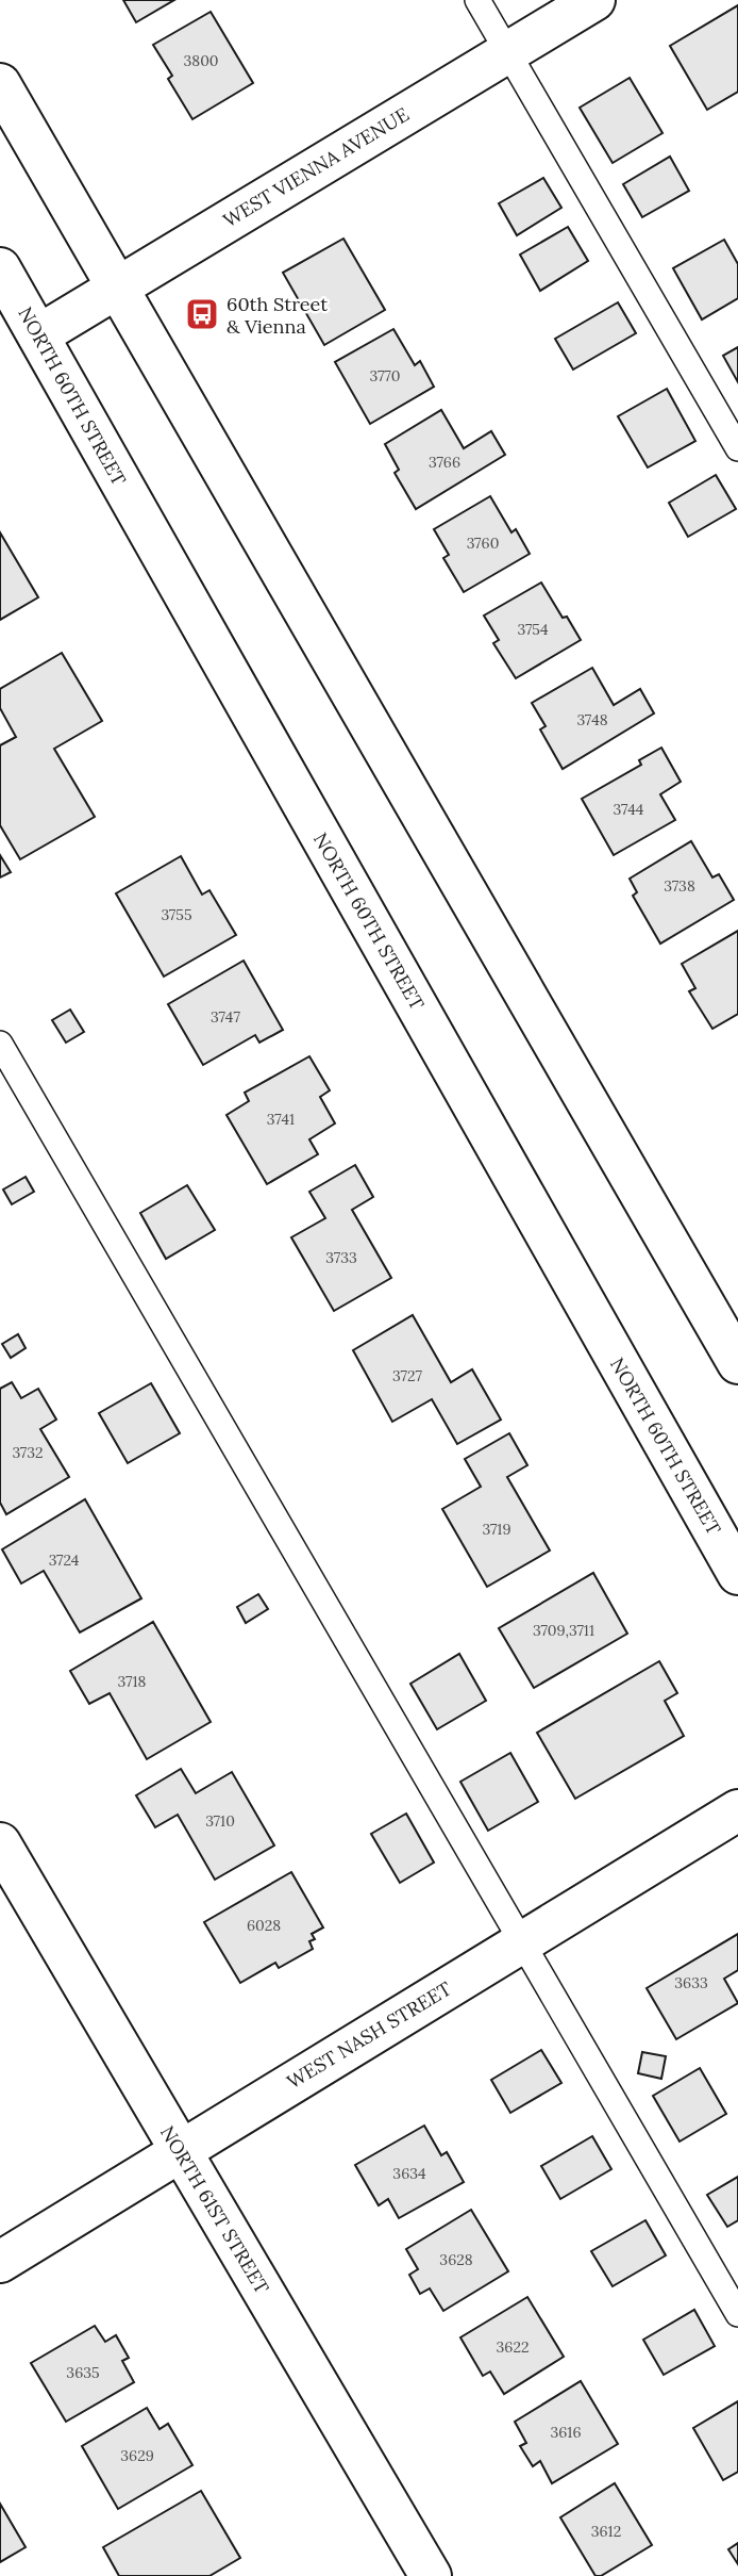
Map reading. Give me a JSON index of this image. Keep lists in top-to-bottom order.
{
  "streets": {
    "main road": [
      "WEST VIENNA AVENUE",
      "NORTH 60TH STREET",
      "WEST NASH STREET",
      "NORTH 61ST STREET"
    ]
  },
  "crossings": [
    ["WEST VIENNA AVENUE", "NORTH 60TH STREET"],
    ["WEST NASH STREET", "NORTH 61ST STREET"]
  ],
  "places": {
    "bus stop": ["60th Street & Vienna"]
  },
  "house_numbers": [
    "3800",
    "3770",
    "3766",
    "3760",
    "3754",
    "3748",
    "3744",
    "3738",
    "3755",
    "3747",
    "3741",
    "3733",
    "3727",
    "3732",
    "3719",
    "3724",
    "3709,3711",
    "3718",
    "3710",
    "6028",
    "3633",
    "3634",
    "3628",
    "3622",
    "3635",
    "3616",
    "3629",
    "3612"
  ]
}
